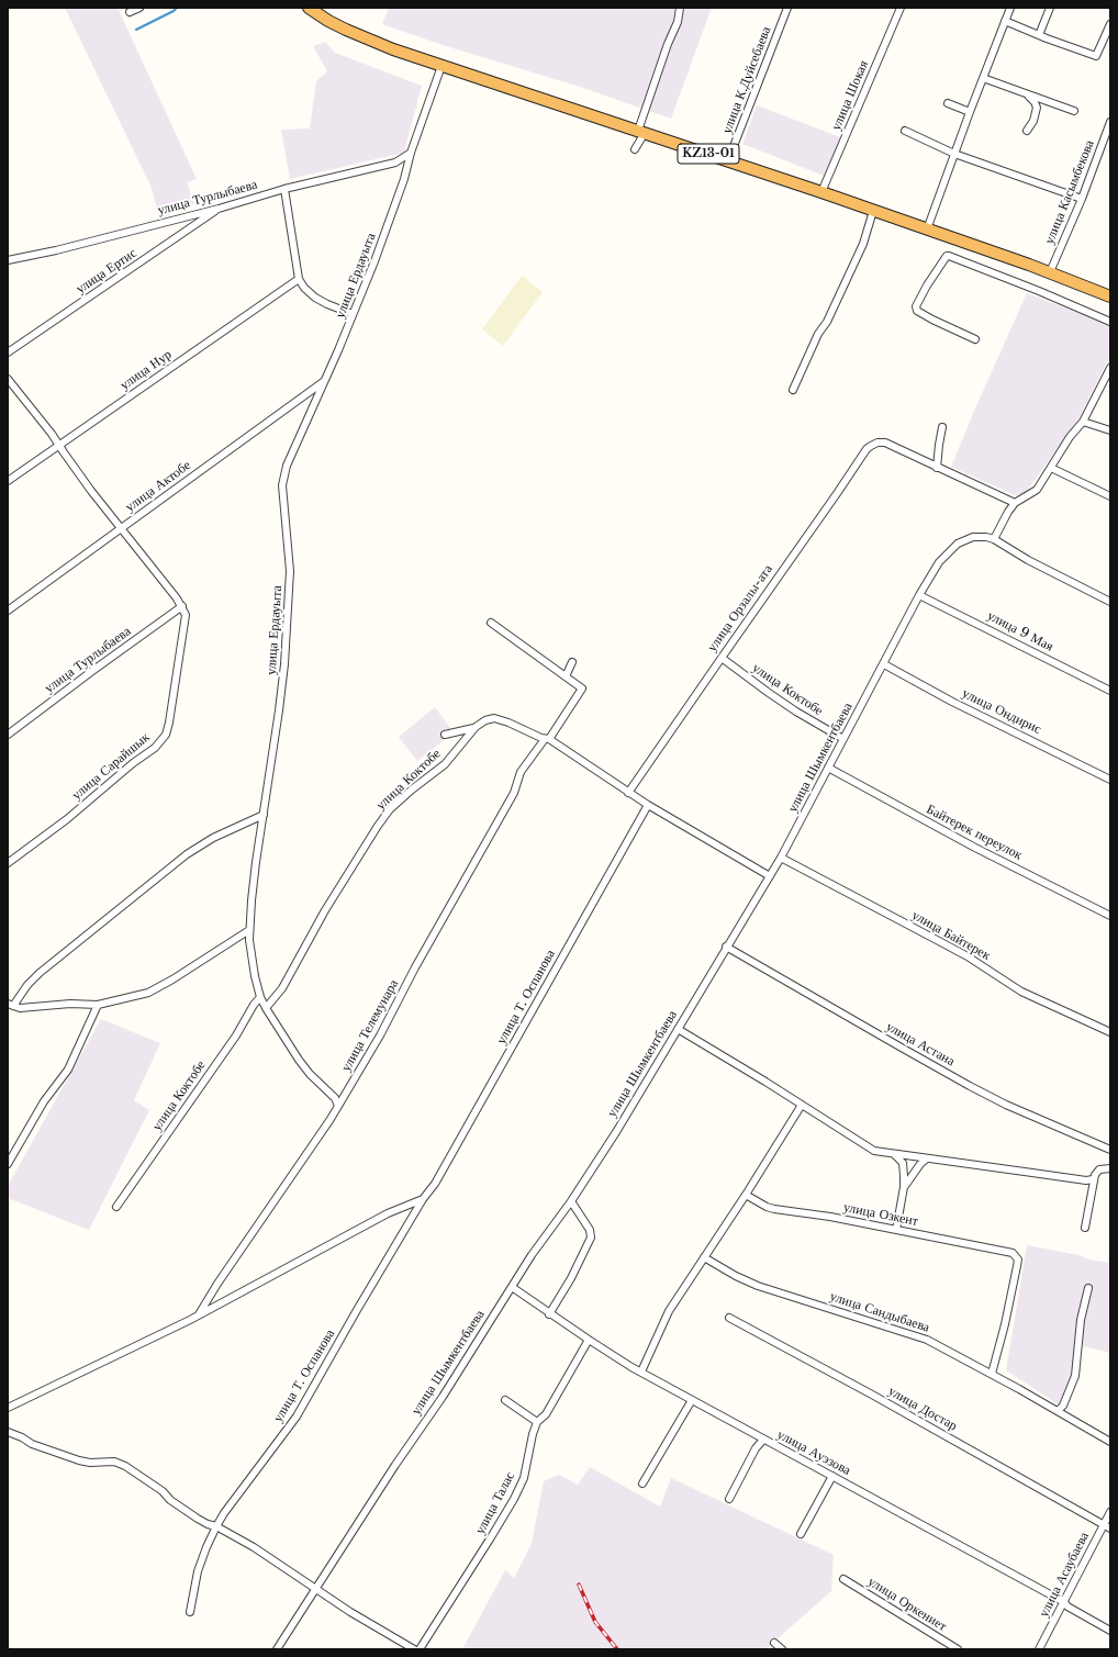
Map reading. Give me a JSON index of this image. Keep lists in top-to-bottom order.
{
  "streets": {
    "highway": ["KZ13-01"],
    "street": [
      "улица К.Дуйсебаева",
      "улица Шокая",
      "улица Касымбекова",
      "улица Турлыбаева",
      "улица Ертис",
      "улица Ердауыта",
      "улица Нур",
      "улица Актобе",
      "улица Орзалы-ата",
      "улица 9 Мая",
      "улица Коктобе",
      "улица Ондирис",
      "улица Шымкентбаева",
      "улица Сарайшык",
      "Байтерек переулок",
      "улица Байтерек",
      "улица Т. Оспанова",
      "улица Телемунара",
      "улица Астана",
      "улица Озкент",
      "улица Сандыбаева",
      "улица Достар",
      "улица Ауэзова",
      "улица Талас",
      "улица Асаубаева",
      "улица Оркениет"
    ]
  },
  "crossings": [
    ["улица К.Дуйсебаева", "KZ13-01"],
    ["улица Шокая", "KZ13-01"],
    ["KZ13-01", "улица Касымбекова"],
    ["KZ13-01", "улица Ердауыта"],
    ["улица Турлыбаева", "улица Ертис"],
    ["улица Турлыбаева", "улица Ердауыта"],
    ["улица Турлыбаева", "улица Сарайшык"],
    ["улица Ердауыта", "улица Актобе"],
    ["улица Ердауыта", "улица Коктобе"],
    ["улица Ердауыта", "улица Телемунара"],
    ["улица Орзалы-ата", "улица Коктобе"],
    ["улица 9 Мая", "улица Шымкентбаева"],
    ["улица Коктобе", "улица Шымкентбаева"],
    ["улица Коктобе", "улица Т. Оспанова"],
    ["улица Коктобе", "улица Телемунара"],
    ["улица Ондирис", "улица Шымкентбаева"],
    ["улица Шымкентбаева", "Байтерек переулок"],
    ["улица Шымкентбаева", "улица Байтерек"],
    ["улица Шымкентбаева", "улица Астана"],
    ["улица Шымкентбаева", "улица Ауэзова"],
    ["улица Озкент", "улица Сандыбаева"],
    ["улица Достар", "улица Асаубаева"],
    ["улица Ауэзова", "улица Талас"],
    ["улица Ауэзова", "улица Асаубаева"]
  ]
}
